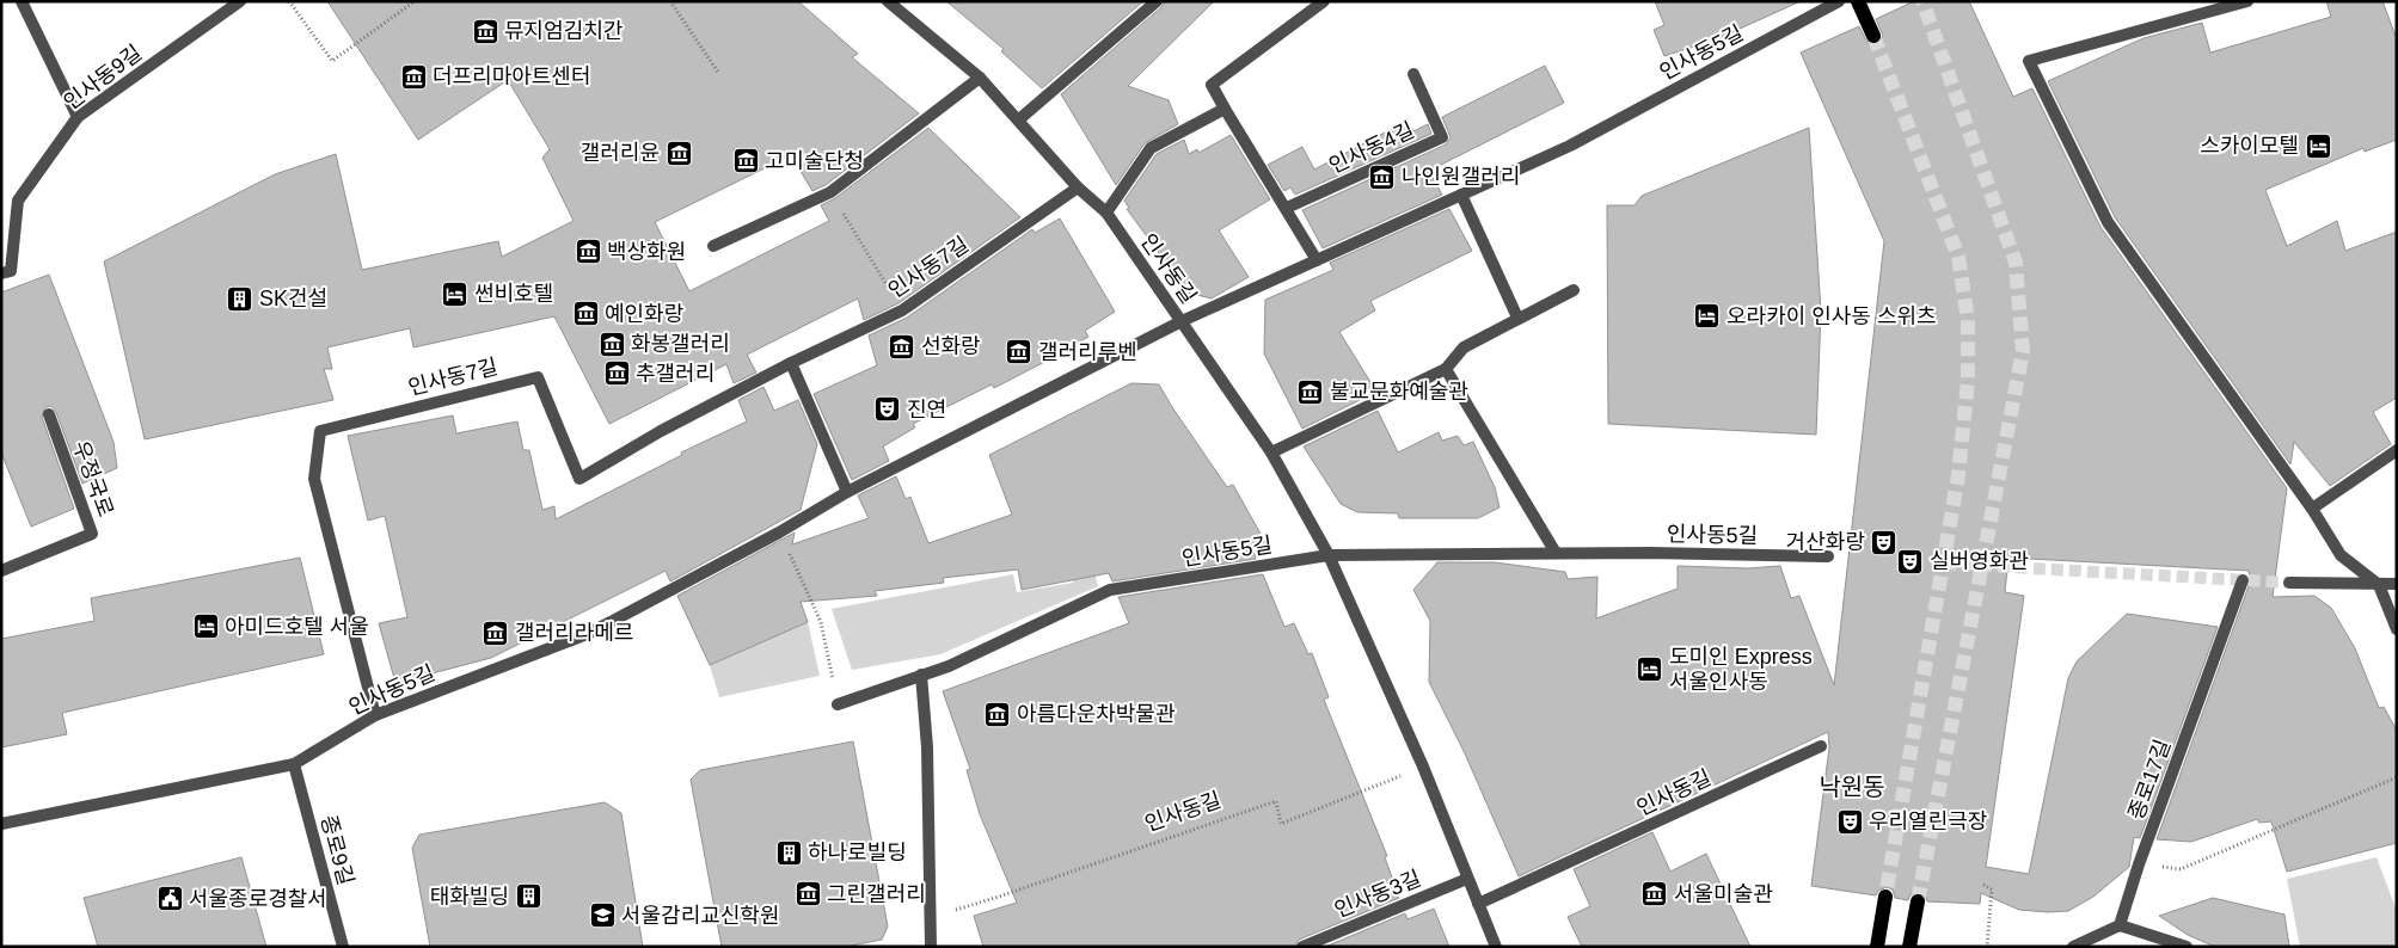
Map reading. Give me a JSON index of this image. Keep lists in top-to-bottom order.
{
  "streets": {
    "street": [
      "인사동5길",
      "인사동9길",
      "인사동4길",
      "인사동7길",
      "인사동길",
      "우정국로",
      "종로17길",
      "종로9길",
      "인사동3길"
    ]
  },
  "crossings": [
    ["인사동5길", "인사동7길"],
    ["인사동5길", "인사동길"],
    ["인사동5길", "종로9길"],
    ["인사동7길", "인사동길"],
    ["인사동길", "인사동3길"]
  ],
  "districts": ["낙원동"],
  "places": {
    "museum": [
      "뮤지엄김치간",
      "더프리마아트센터",
      "갤러리윤",
      "고미술단청",
      "나인원갤러리",
      "백상화원",
      "예인화랑",
      "화봉갤러리",
      "선화랑",
      "갤러리루벤",
      "추갤러리",
      "불교문화예술관",
      "갤러리라메르",
      "아름다운차박물관",
      "그린갤러리",
      "서울미술관"
    ],
    "hotel": [
      "스카이모텔",
      "썬비호텔",
      "오라카이 인사동 스위츠",
      "아미드호텔 서울",
      "도미인 Express 서울인사동"
    ],
    "building": ["SK건설", "하나로빌딩", "태화빌딩"],
    "theatre": [
      "진연",
      "거산화랑",
      "실버영화관",
      "우리열린극장"
    ],
    "public building": ["서울종로경찰서"],
    "school or university": ["서울감리교신학원"]
  }
}
